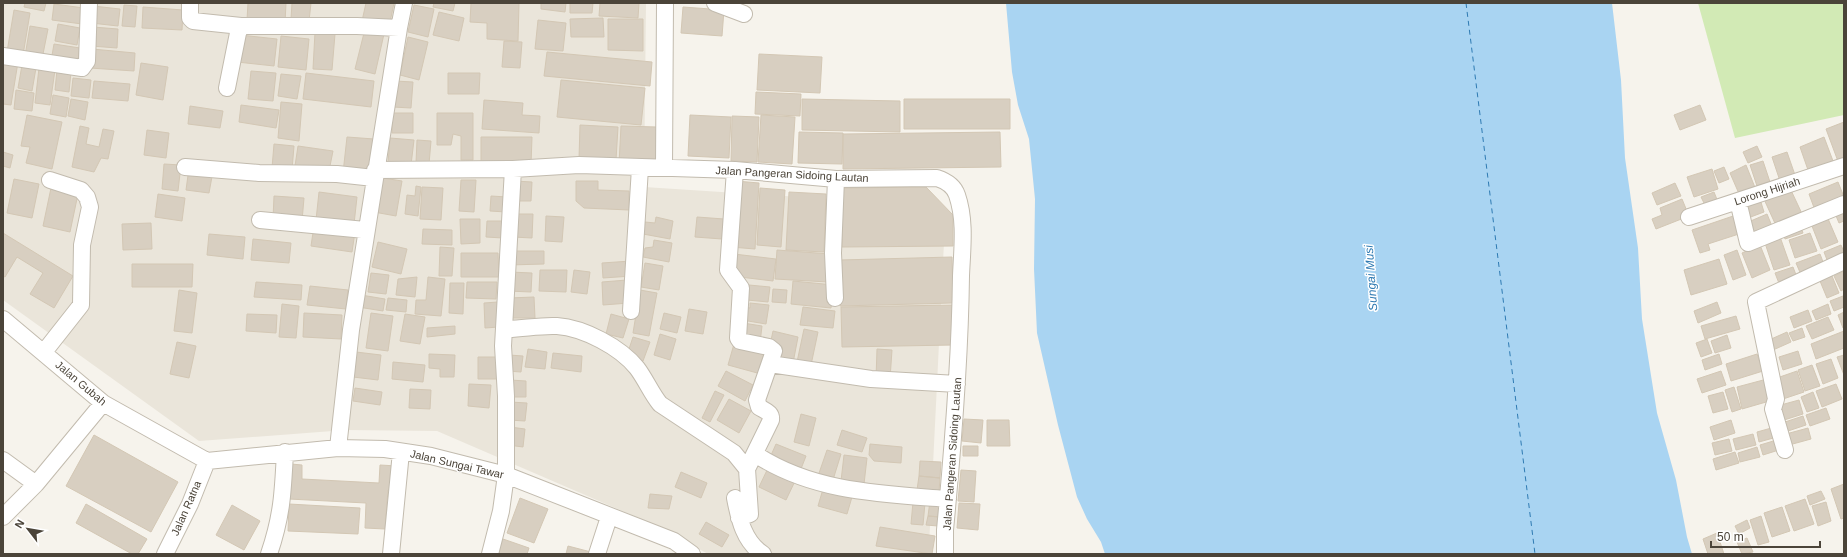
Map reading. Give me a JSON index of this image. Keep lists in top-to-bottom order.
{
  "streets": {
    "street": [
      "Jalan Pangeran Sidoing Lautan",
      "Lorong Hijriah",
      "Jalan Gubah",
      "Jalan Sungai Tawar",
      "Jalan Ratna"
    ]
  },
  "crossings": [
    ["Jalan Gubah", "Jalan Sungai Tawar"],
    ["Jalan Gubah", "Jalan Ratna"],
    ["Jalan Sungai Tawar", "Jalan Ratna"]
  ],
  "water": ["Sungai Musi"],
  "scale_bar": "50 m",
  "north": "top left"
}
